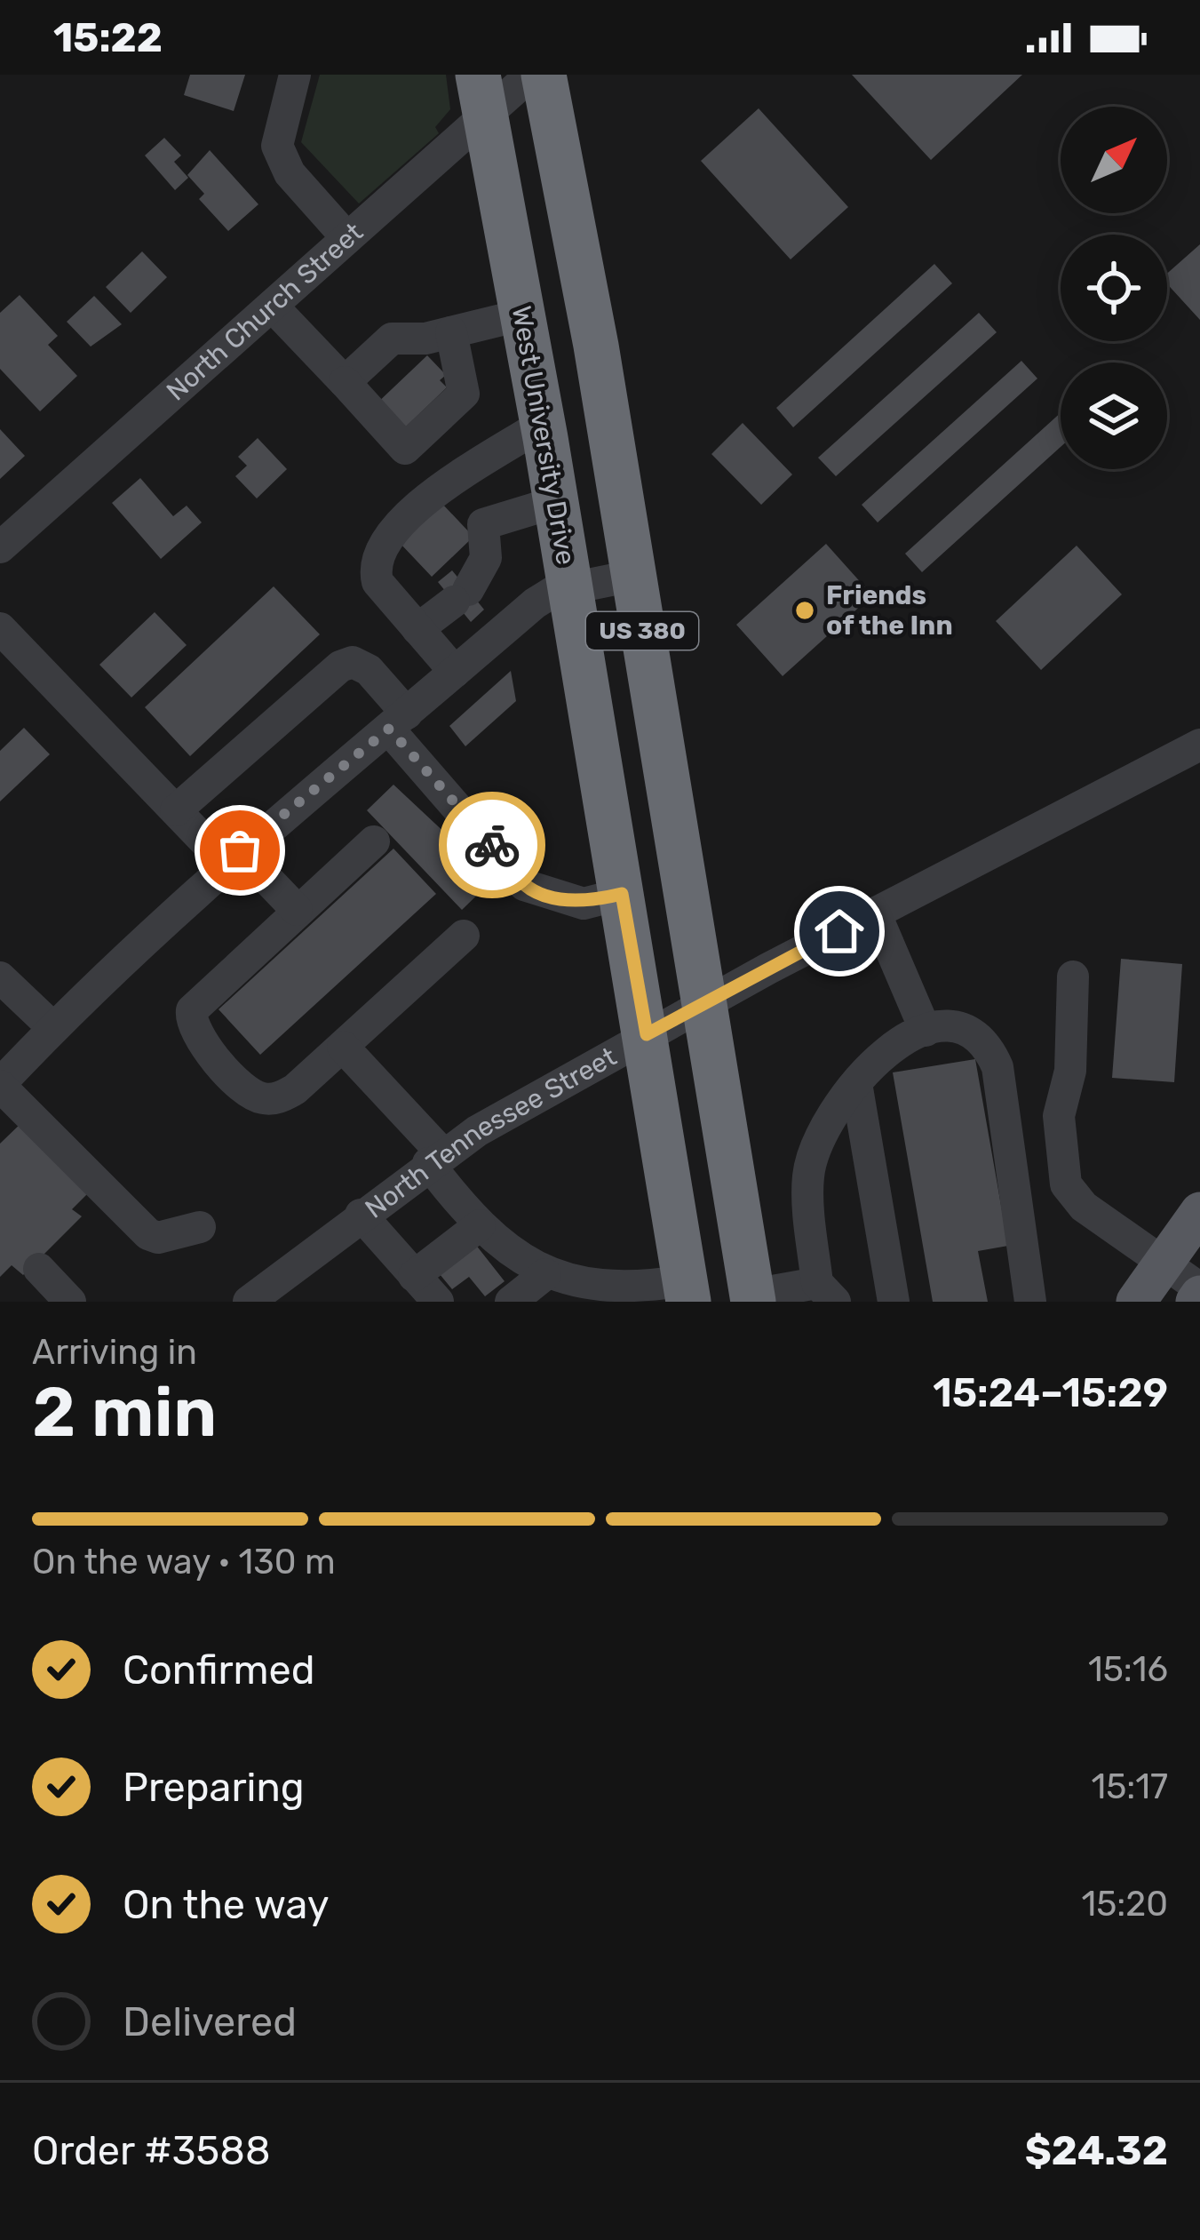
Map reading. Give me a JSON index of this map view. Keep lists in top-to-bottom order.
{
  "streets": {
    "highway": ["West University Drive", "US 380"],
    "street": ["North Church Street", "North Tennessee Street"]
  },
  "crossings": [
    ["North Church Street", "West University Drive"],
    ["West University Drive", "North Tennessee Street"],
    ["US 380", "North Tennessee Street"]
  ],
  "places": ["Friends of the Inn"],
  "north": "top right",
  "page": {
    "status": "15:22",
    "heading": ["2 min", "Arriving in", "15:24–15:29"],
    "panel": ["Order #3588", "$24.32"],
    "bar": "On the way · 130 m",
    "list": [
      ["Confirmed", "15:16"],
      ["Preparing", "15:17"],
      ["On the way", "15:20"],
      "Delivered"
    ]
  }
}
